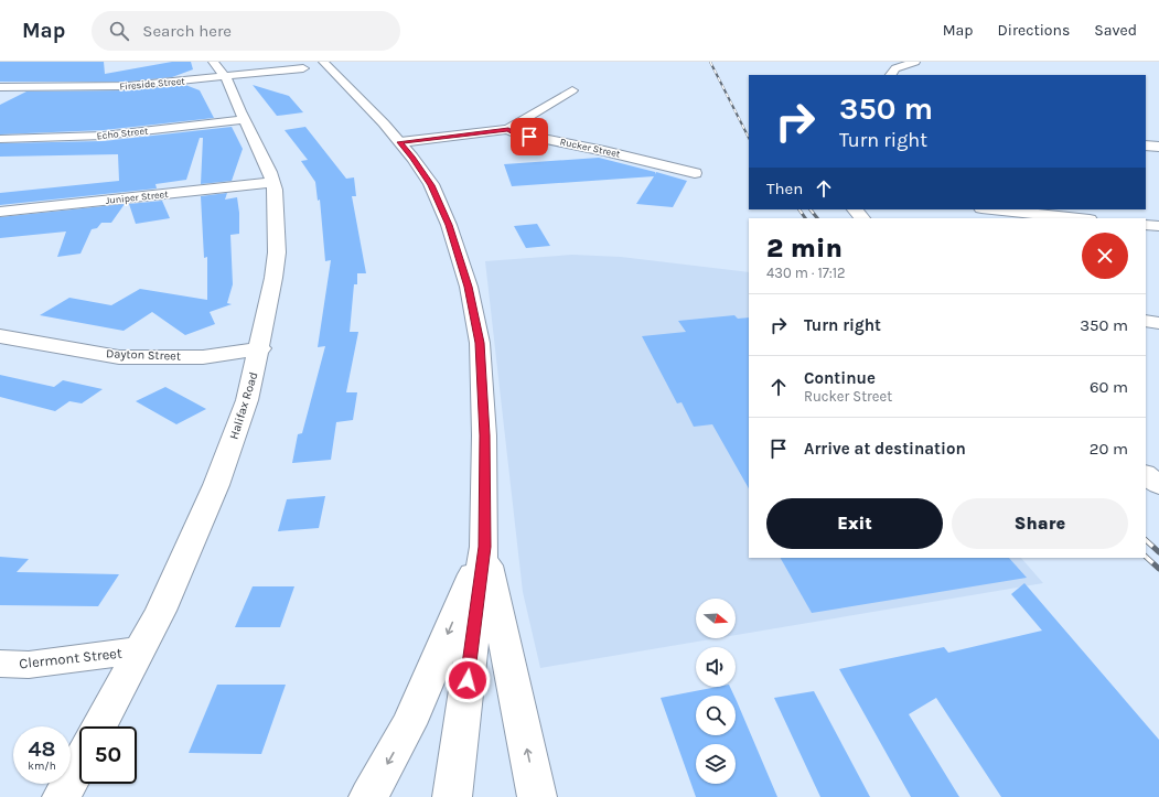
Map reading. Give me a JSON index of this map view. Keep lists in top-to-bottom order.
{
  "streets": {
    "street": [
      "Fireside Street",
      "Echo Street",
      "Rucker Street",
      "Juniper Street",
      "Dayton Street",
      "Halifax Road",
      "Clermont Street"
    ]
  },
  "crossings": [
    ["Fireside Street", "Halifax Road"],
    ["Echo Street", "Halifax Road"],
    ["Juniper Street", "Halifax Road"],
    ["Dayton Street", "Halifax Road"],
    ["Halifax Road", "Clermont Street"]
  ],
  "north": "right",
  "page": {
    "header": "Map",
    "search": "Search here",
    "nav": ["Map", "Directions", "Saved"],
    "turn": ["350 m", "Turn right"],
    "then": "Then",
    "heading": ["2 min", "430 m · 17:12"],
    "list": [
      {
        "name": "Turn right",
        "value": "350 m"
      },
      {
        "name": "Continue",
        "note": "Rucker Street",
        "value": "60 m"
      },
      {
        "name": "Arrive at destination",
        "value": "20 m"
      }
    ],
    "buttons": ["Exit", "Share"],
    "speed": "48 km/h",
    "limit": "50"
  }
}
